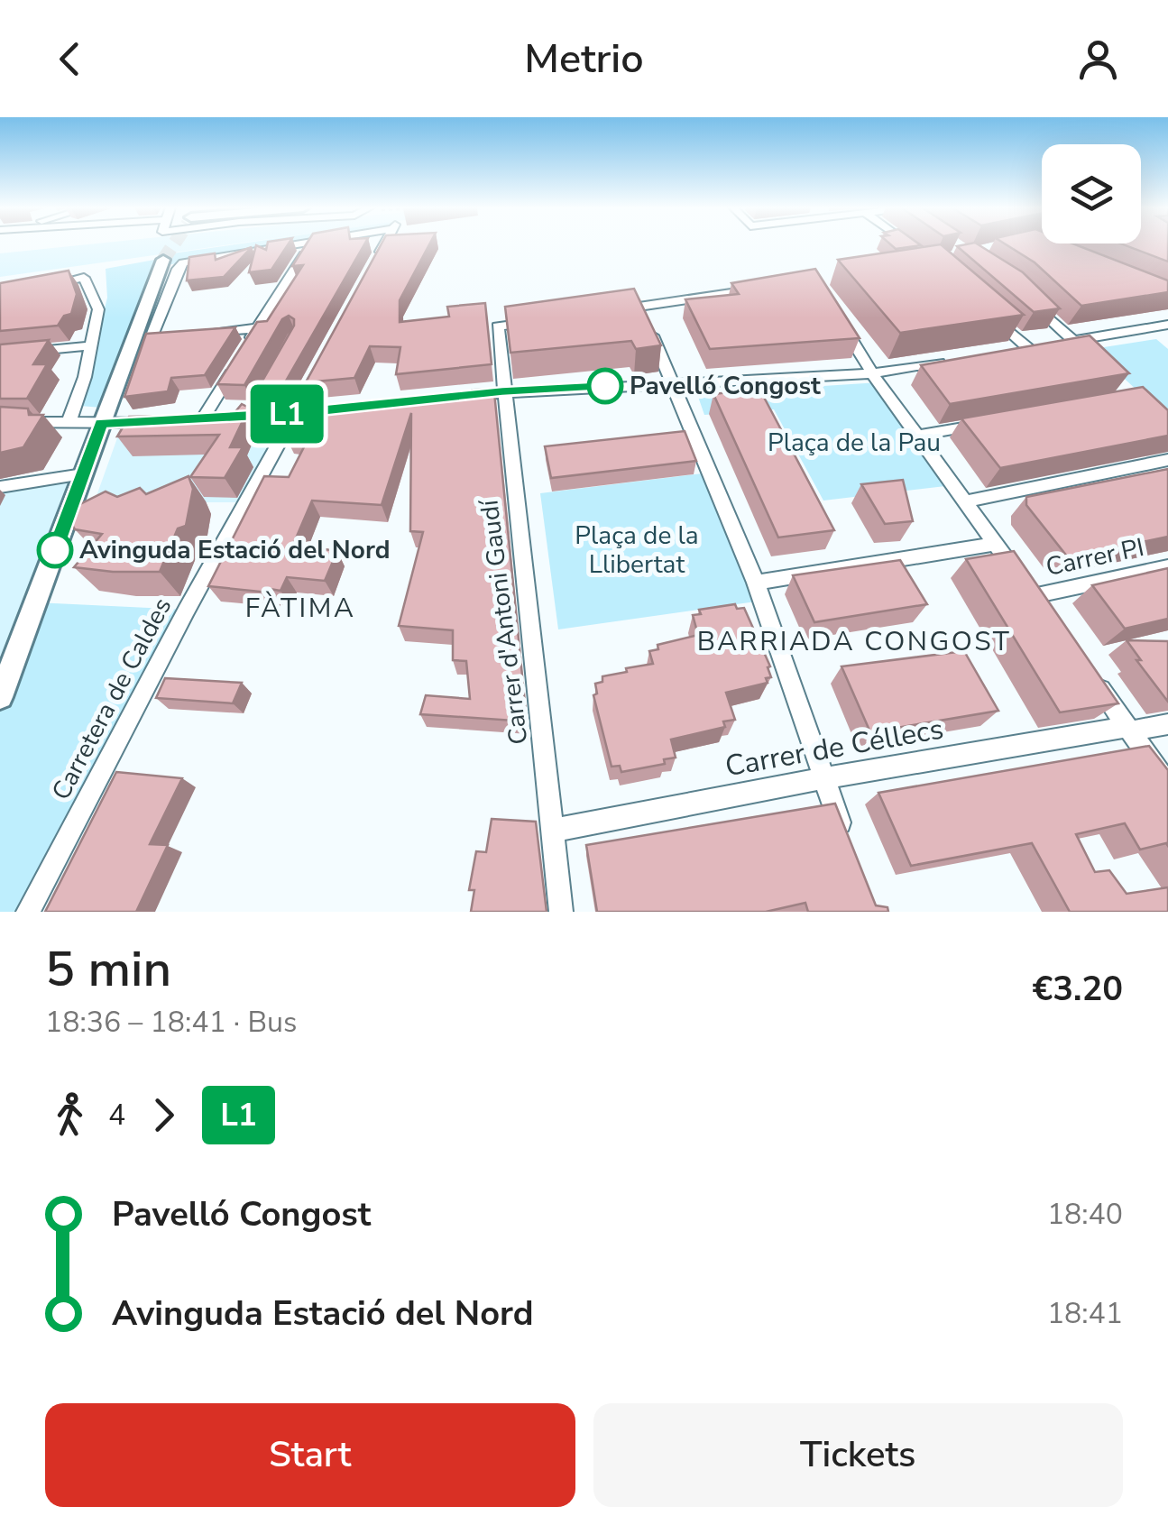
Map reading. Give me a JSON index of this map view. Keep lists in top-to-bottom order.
{
  "streets": {
    "street": [
      "Carrer PI",
      "Carrer d'Antoni Gaudí",
      "Carretera de Caldes",
      "Carrer de Céllecs"
    ]
  },
  "crossings": [
    ["Carrer d'Antoni Gaudí", "Carrer de Céllecs"]
  ],
  "districts": ["FÀTIMA", "BARRIADA CONGOST"],
  "parks": ["Plaça de la Pau", "Plaça de la Llibertat"],
  "places": ["Pavelló Congost", "Avinguda Estació del Nord"],
  "lines": ["bus line L1"],
  "page": {
    "header": "Metrio",
    "on_map": "L1",
    "heading": ["5 min", "18:36 – 18:41 · Bus", "€3.20"],
    "legs": ["4", "L1"],
    "list": [
      {
        "name": "Pavelló Congost",
        "value": "18:40"
      },
      {
        "name": "Avinguda Estació del Nord",
        "value": "18:41"
      }
    ],
    "buttons": ["Start", "Tickets"]
  }
}
